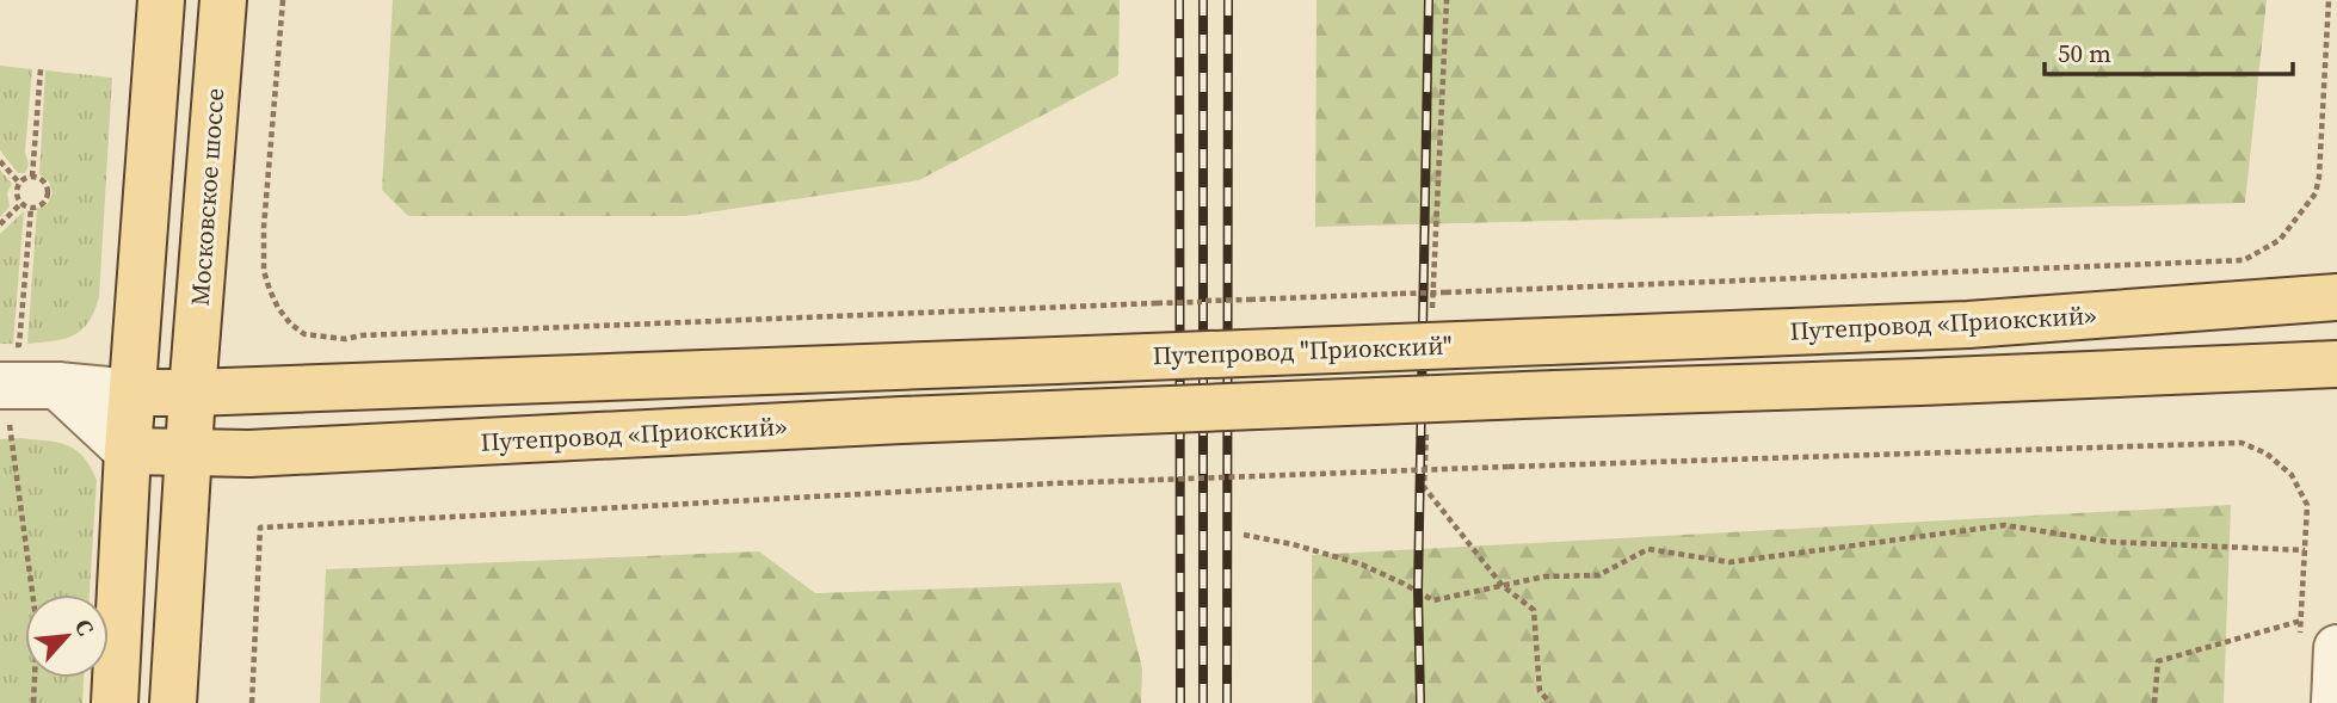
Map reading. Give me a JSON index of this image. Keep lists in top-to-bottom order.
{
  "streets": {
    "main road": ["Московское шоссе", "Путепровод «Приокский»", "Путепровод \"Приокский\""]
  },
  "crossings": [
    ["Московское шоссе", "Путепровод «Приокский»"],
    ["Московское шоссе", "Путепровод \"Приокский\""],
    ["Путепровод «Приокский»", "Путепровод \"Приокский\""]
  ],
  "scale_bar": "50 m",
  "north": "top right"
}
